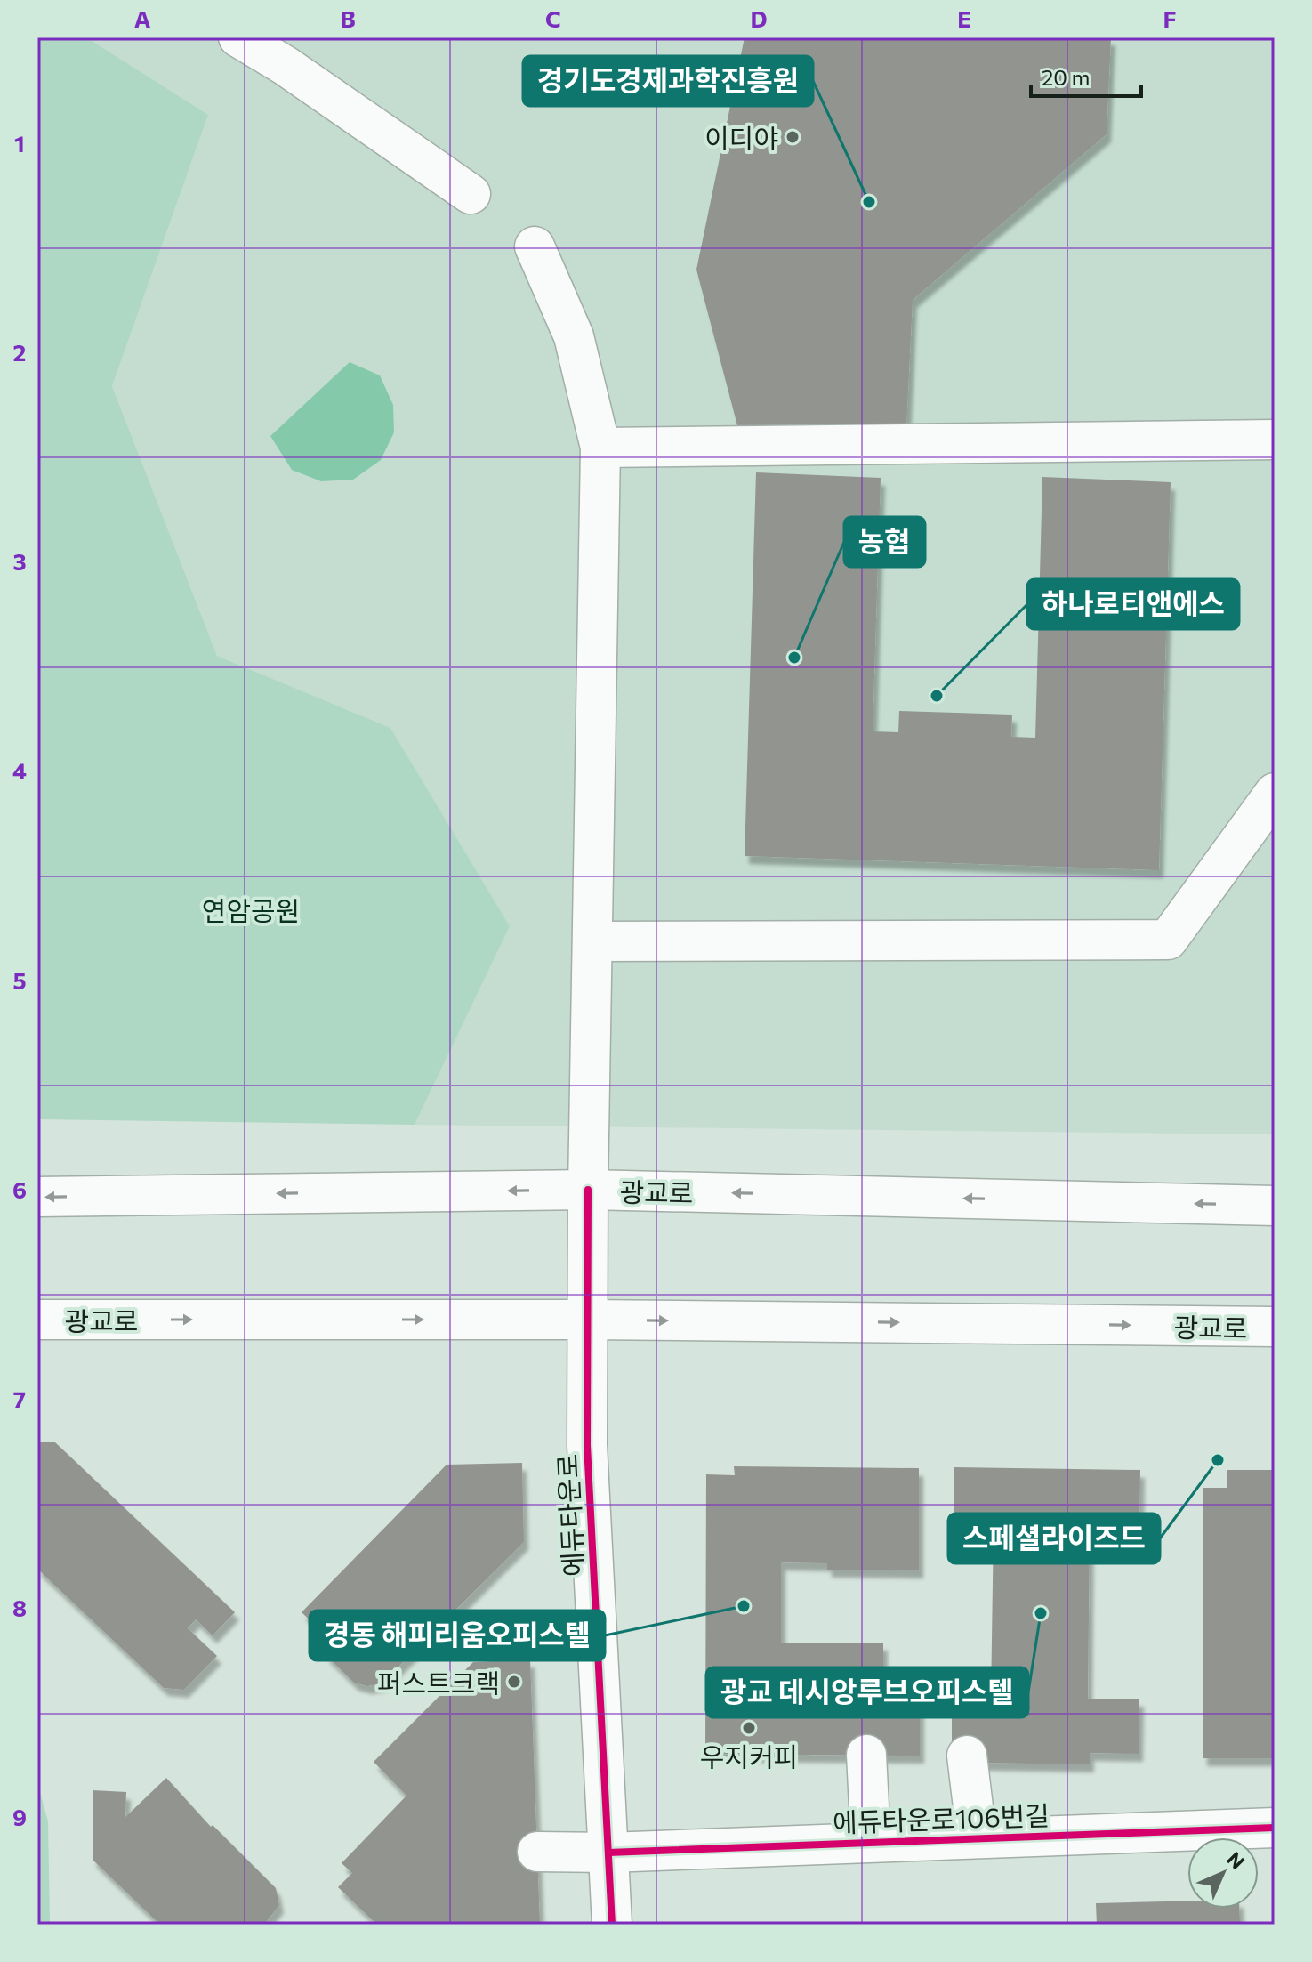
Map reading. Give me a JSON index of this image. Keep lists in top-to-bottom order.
{
  "streets": {
    "main road": ["광교로", "에듀타운로", "에듀타운로106번길"]
  },
  "crossings": [
    ["광교로", "에듀타운로"],
    ["에듀타운로", "에듀타운로106번길"]
  ],
  "parks": ["연암공원"],
  "places": [
    "이디야",
    "경기도경제과학진흥원",
    "농협",
    "하나로티앤에스",
    "스페셜라이즈드",
    "경동 해피리움오피스텔",
    "광교 데시앙루브오피스텔",
    "퍼스트크랙",
    "우지커피"
  ],
  "scale_bar": "20 m",
  "north": "top right",
  "grid": {
    "columns": [
      "A",
      "B",
      "C",
      "D",
      "E",
      "F"
    ],
    "rows": [
      "1",
      "2",
      "3",
      "4",
      "5",
      "6",
      "7",
      "8",
      "9"
    ]
  }
}
